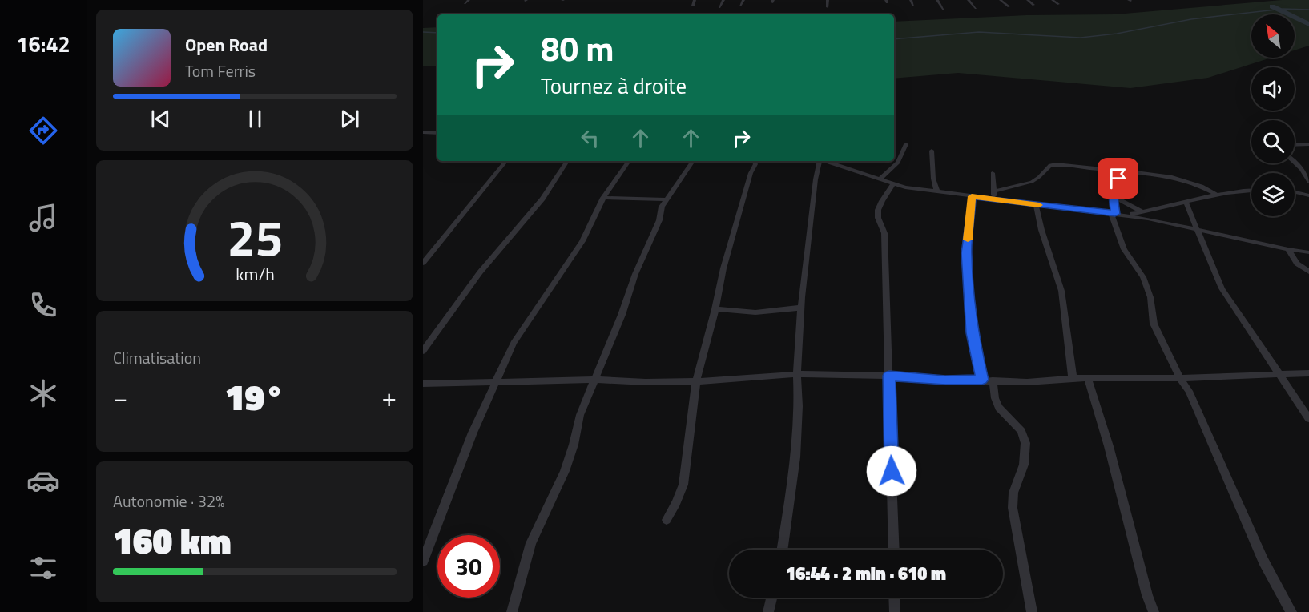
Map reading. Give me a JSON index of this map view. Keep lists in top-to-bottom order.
{
  "north": "top left",
  "page": {
    "tabs": "16:42",
    "turn": ["80 m", "Tournez à droite"],
    "song": ["Open Road", "Tom Ferris"],
    "tile": [
      "Climatisation",
      ["Autonomie · 32%", "160 km"]
    ],
    "heat": ["−", "19°", "+"],
    "limit": "30",
    "trip": "16:44 · 2 min · 610 m",
    "gauge": ["25", "km/h"]
  }
}
